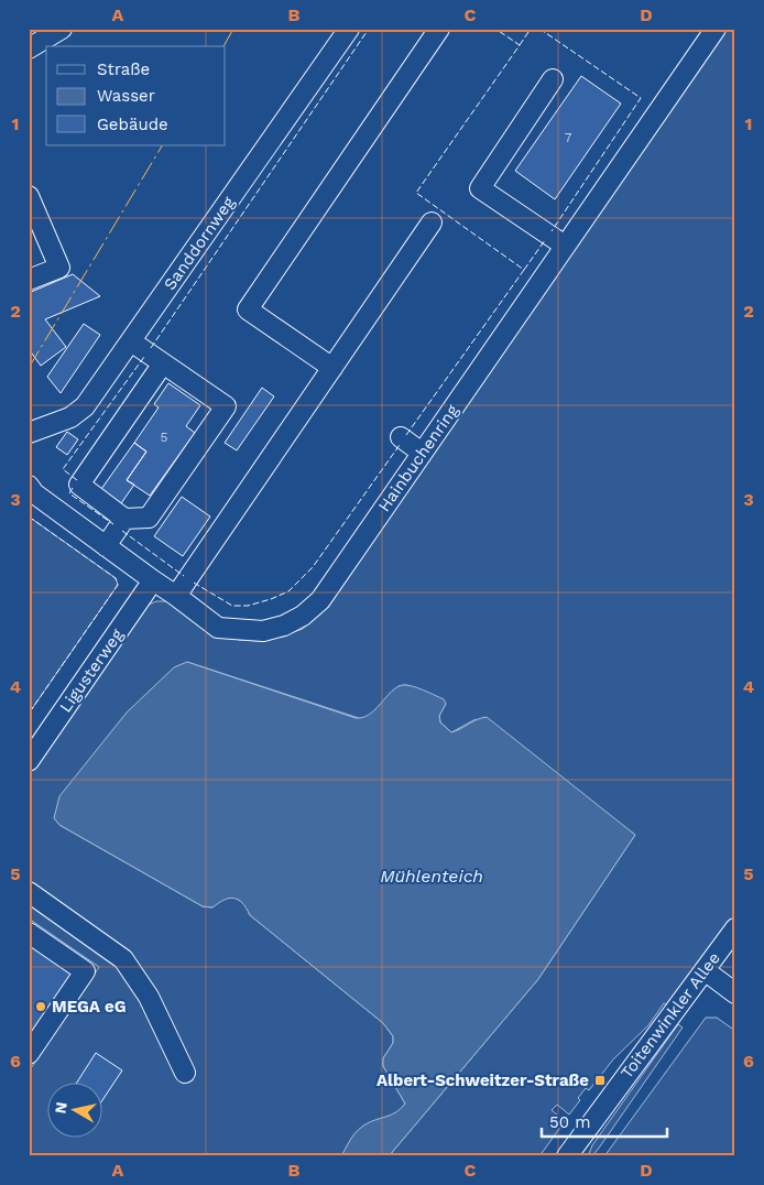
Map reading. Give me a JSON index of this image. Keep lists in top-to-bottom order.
{
  "streets": {
    "street": [
      "Sanddornweg",
      "Hainbuchenring",
      "Ligusterweg",
      "Toitenwinkler Allee"
    ]
  },
  "crossings": [
    ["Hainbuchenring", "Ligusterweg"]
  ],
  "water": ["Mühlenteich"],
  "places": {
    "other": ["MEGA eG"],
    "transit": ["Albert-Schweitzer-Straße"]
  },
  "house_numbers": ["7", "5"],
  "legend": ["Straße", "Wasser", "Gebäude"],
  "scale_bar": "50 m",
  "north": "left",
  "grid": {
    "columns": [
      "A",
      "B",
      "C",
      "D"
    ],
    "rows": [
      "1",
      "2",
      "3",
      "4",
      "5",
      "6"
    ]
  }
}
